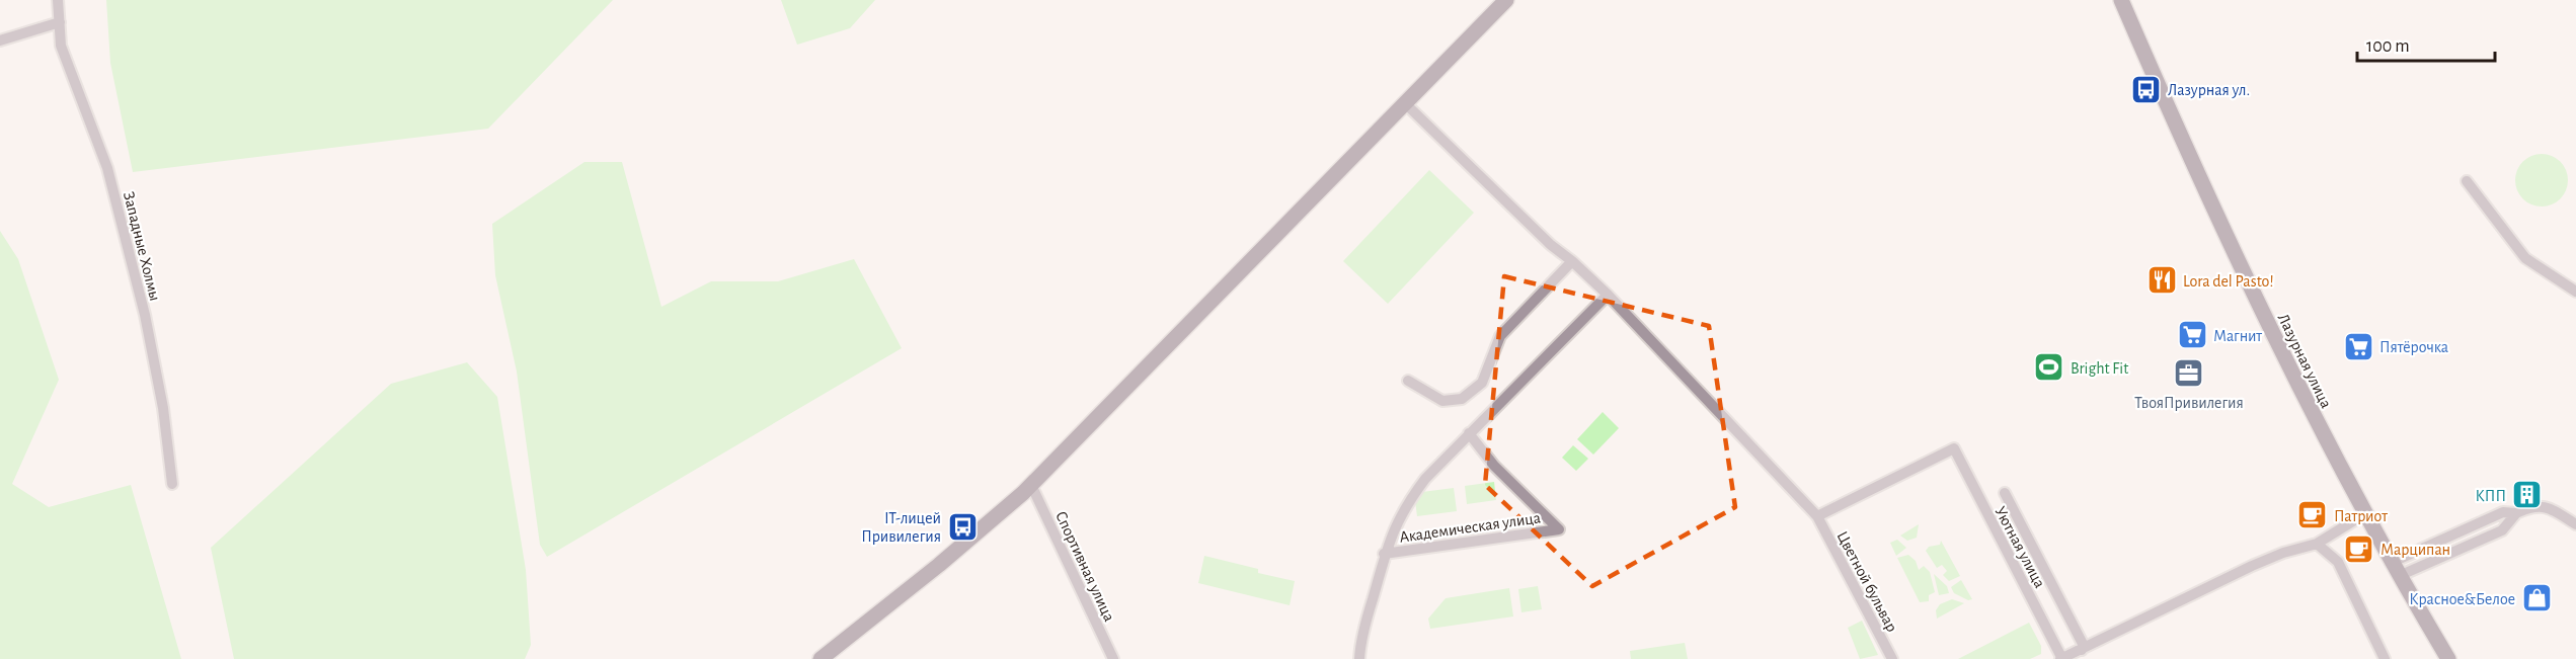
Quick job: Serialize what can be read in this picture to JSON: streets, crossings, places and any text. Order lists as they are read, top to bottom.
{
  "streets": {
    "street": [
      "Западные Холмы",
      "Лазурная улица",
      "Академическая улица",
      "Уютная улица",
      "Спортивная улица",
      "Цветной бульвар"
    ]
  },
  "crossings": [
    ["Уютная улица", "Цветной бульвар"]
  ],
  "places": {
    "bus stop": ["Лазурная ул.", "IT-лицей Привилегия"],
    "restaurant": ["Lora del Pasto!"],
    "supermarket": ["Магнит", "Пятёрочка"],
    "sports": ["Bright Fit"],
    "office": ["ТвояПривилегия"],
    "building": ["КПП"],
    "cafe": ["Патриот", "Марципан"],
    "shop": ["Красное&Белое"]
  },
  "scale_bar": "100 m"
}
